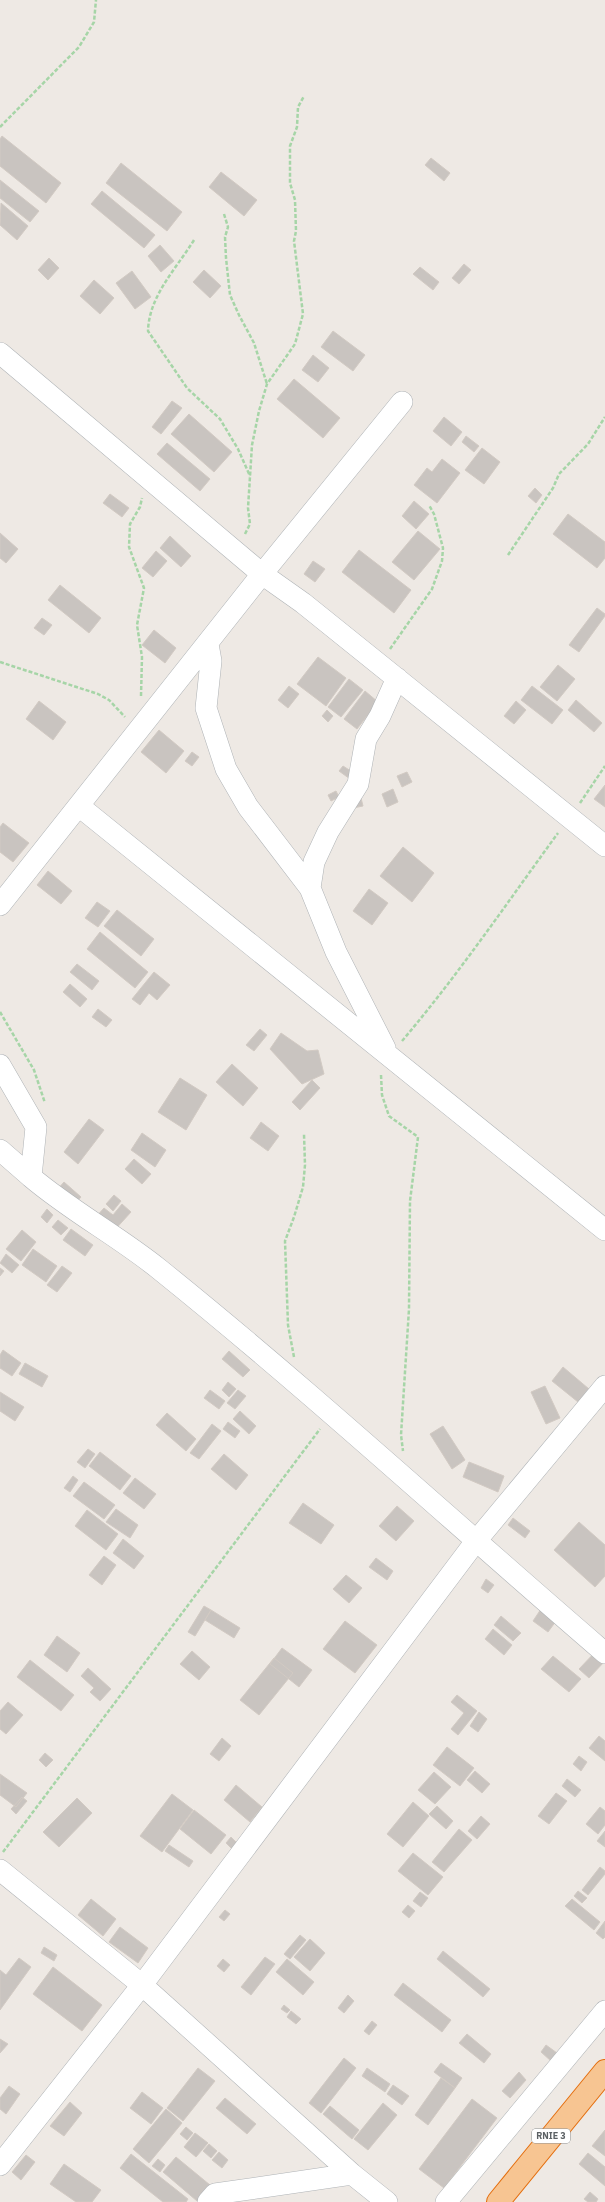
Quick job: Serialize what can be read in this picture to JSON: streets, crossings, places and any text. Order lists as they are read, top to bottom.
{
  "streets": {
    "highway": ["RNIE 3"]
  }
}
